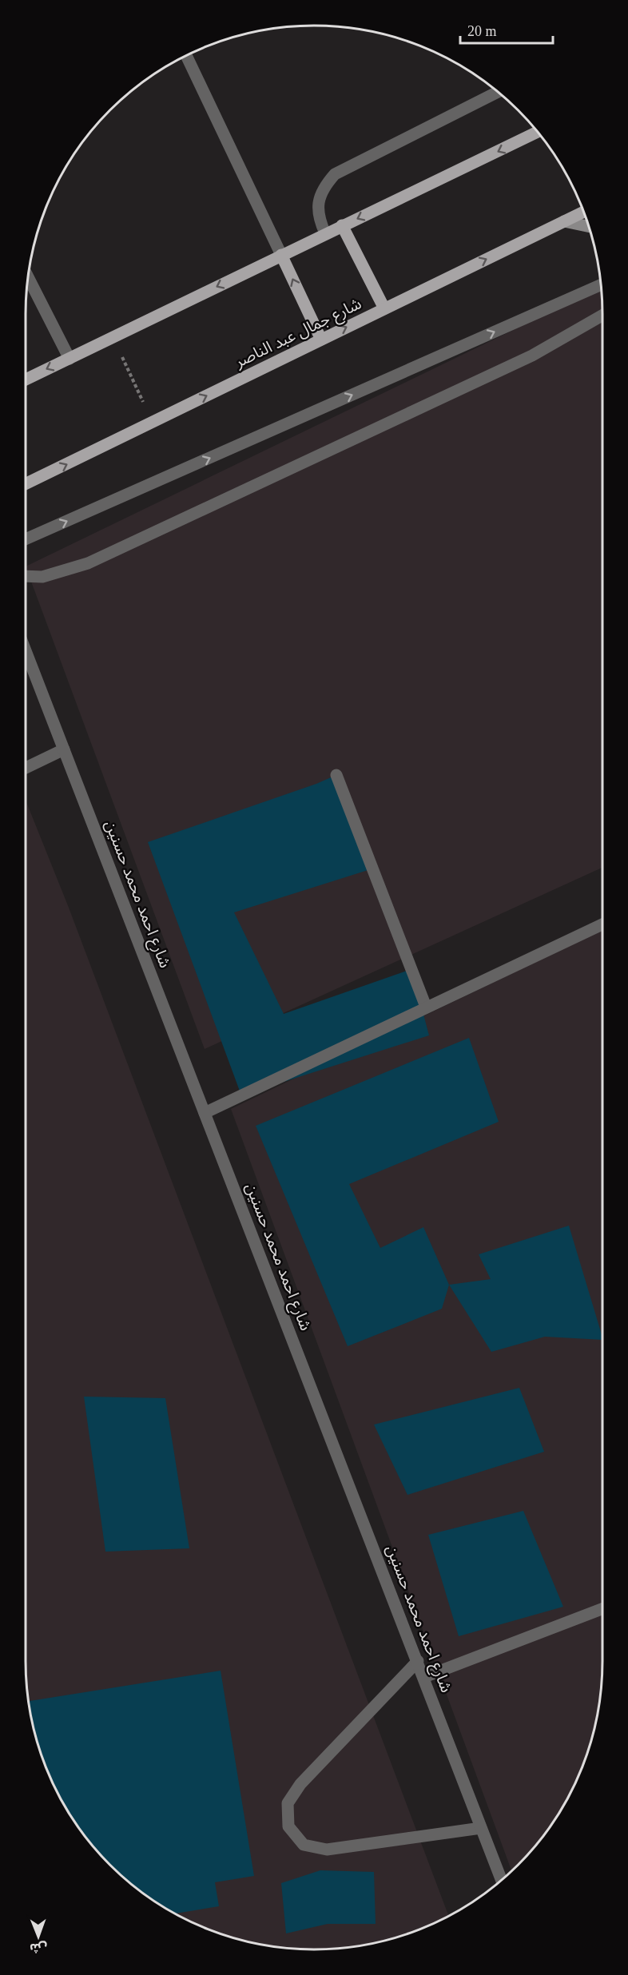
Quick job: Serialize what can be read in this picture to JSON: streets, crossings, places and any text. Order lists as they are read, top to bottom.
{
  "streets": {
    "main road": ["شارع جمال عبد الناصر"],
    "street": ["شارع احمد محمد حسنين"]
  },
  "scale_bar": "20 m",
  "north": "bottom"
}
